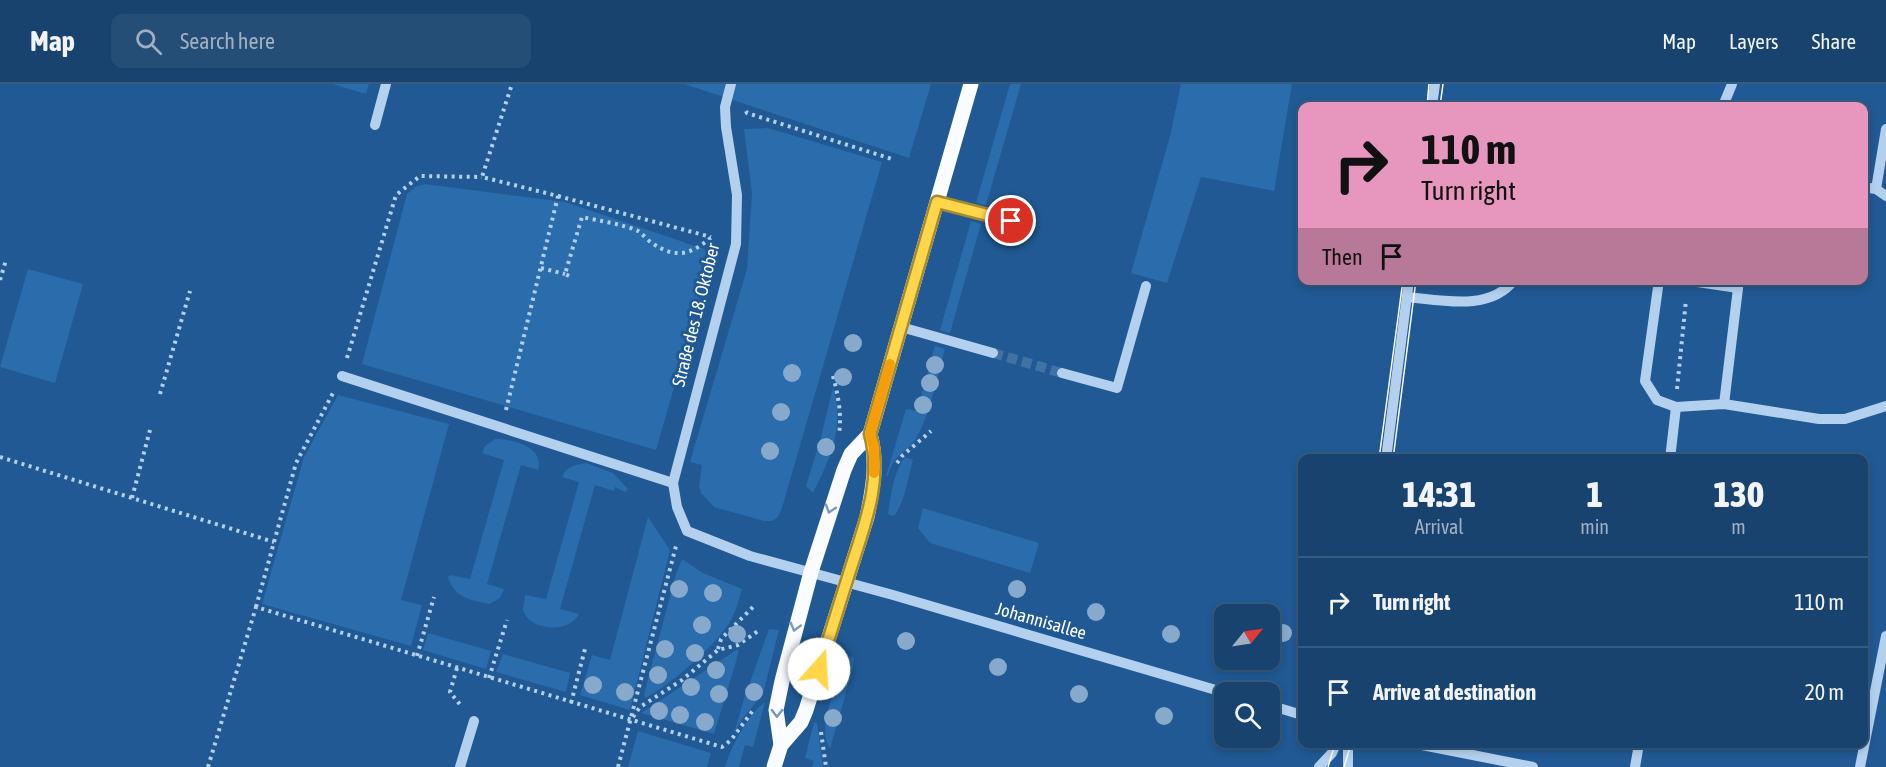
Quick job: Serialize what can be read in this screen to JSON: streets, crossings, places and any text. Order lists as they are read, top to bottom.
{
  "streets": {
    "street": ["Straße des 18. Oktober", "Johannisallee"]
  },
  "north": "top right",
  "page": {
    "header": "Map",
    "search": "Search here",
    "nav": ["Map", "Layers", "Share"],
    "turn": ["110 m", "Turn right"],
    "then": "Then",
    "eta": [
      "14:31",
      "Arrival",
      "1",
      "min",
      "130",
      "m"
    ],
    "list": [
      {
        "name": "Turn right",
        "value": "110 m"
      },
      {
        "name": "Arrive at destination",
        "value": "20 m"
      }
    ]
  }
}
